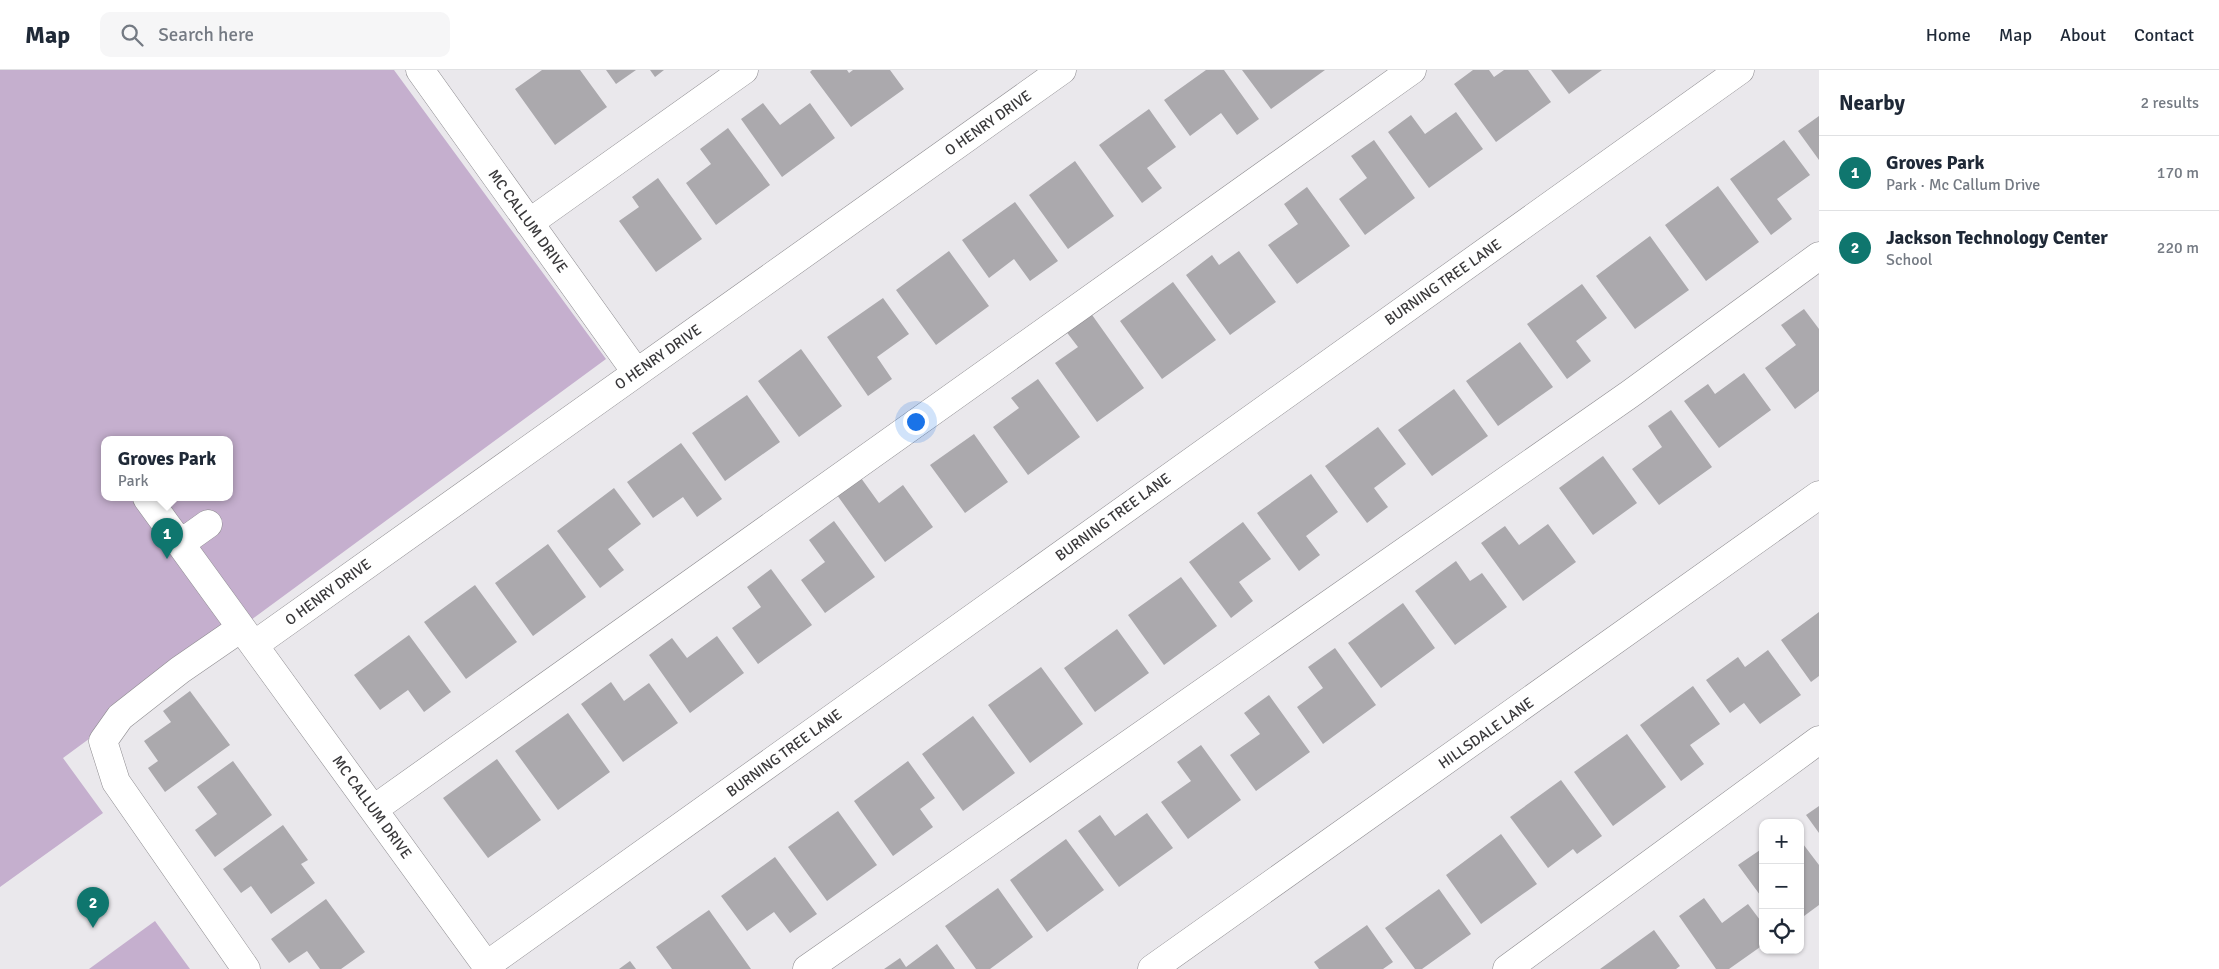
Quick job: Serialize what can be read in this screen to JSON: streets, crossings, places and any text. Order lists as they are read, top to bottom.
{
  "streets": {
    "street": [
      "O HENRY DRIVE",
      "MC CALLUM DRIVE",
      "BURNING TREE LANE",
      "HILLSDALE LANE"
    ]
  },
  "crossings": [
    ["O HENRY DRIVE", "MC CALLUM DRIVE"],
    ["MC CALLUM DRIVE", "BURNING TREE LANE"]
  ],
  "page": {
    "header": "Map",
    "search": "Search here",
    "nav": [
      "Home",
      "Map",
      "About",
      "Contact"
    ],
    "heading": ["Nearby", "2 results"],
    "list": [
      {
        "mark": "1",
        "name": "Groves Park",
        "note": "Park · Mc Callum Drive",
        "value": "170 m"
      },
      {
        "mark": "2",
        "name": "Jackson Technology Center",
        "note": "School",
        "value": "220 m"
      }
    ],
    "popup": ["Groves Park", "Park"],
    "pins": ["1", "2"],
    "map_buttons": ["+", "−"]
  }
}
